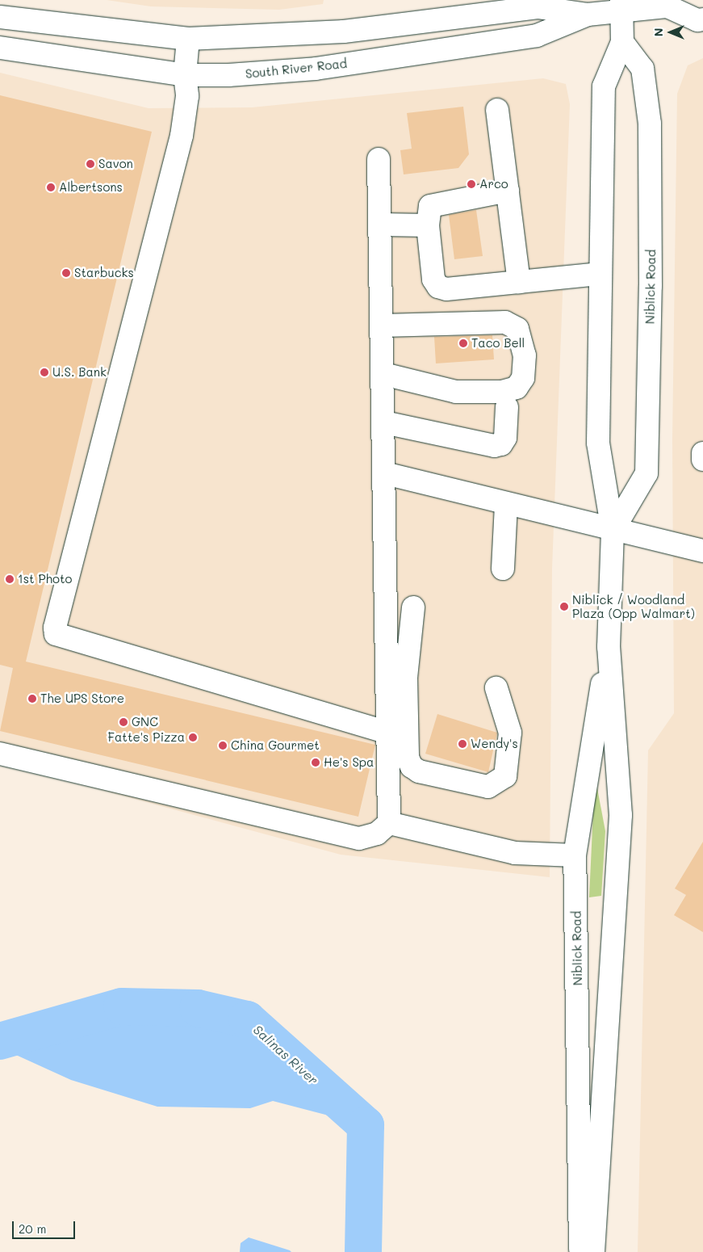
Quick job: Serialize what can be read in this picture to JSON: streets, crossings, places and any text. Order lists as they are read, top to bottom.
{
  "streets": {
    "main road": ["South River Road", "Niblick Road"]
  },
  "crossings": [
    ["South River Road", "Niblick Road"]
  ],
  "water": ["Salinas River"],
  "places": [
    "Savon",
    "Arco",
    "Albertsons",
    "Starbucks",
    "Taco Bell",
    "U.S. Bank",
    "1st Photo",
    "Niblick / Woodland Plaza (Opp Walmart)",
    "The UPS Store",
    "GNC",
    "Fatte's Pizza",
    "Wendy's",
    "China Gourmet",
    "He's Spa"
  ],
  "scale_bar": "20 m",
  "north": "left"
}
